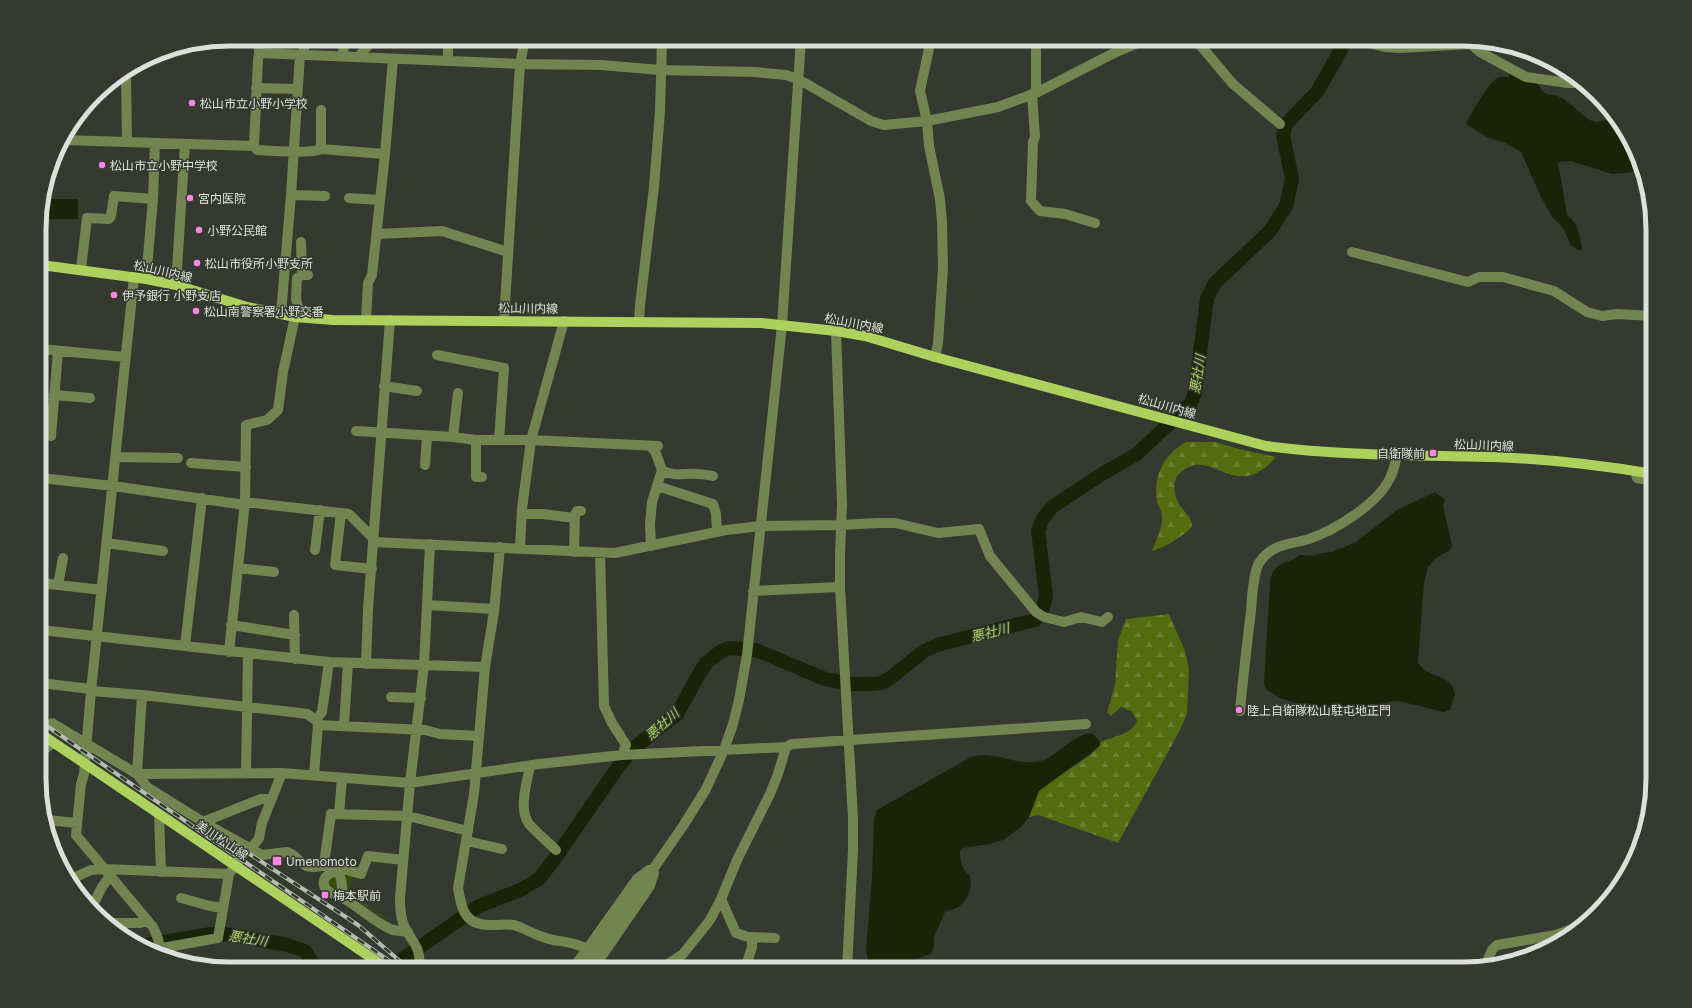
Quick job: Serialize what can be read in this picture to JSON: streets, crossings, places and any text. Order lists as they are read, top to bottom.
{
  "streets": {
    "main road": ["松山川内線", "美川松山線"]
  },
  "water": ["悪社川"],
  "places": {
    "other": [
      "松山市立小野小学校",
      "松山市立小野中学校",
      "宮内医院",
      "小野公民館",
      "松山市役所小野支所",
      "伊予銀行 小野支店",
      "松山南警察署小野交番",
      "陸上自衛隊松山駐屯地正門"
    ],
    "transit": ["自衛隊前", "Umenomoto", "梅本駅前"]
  }
}
